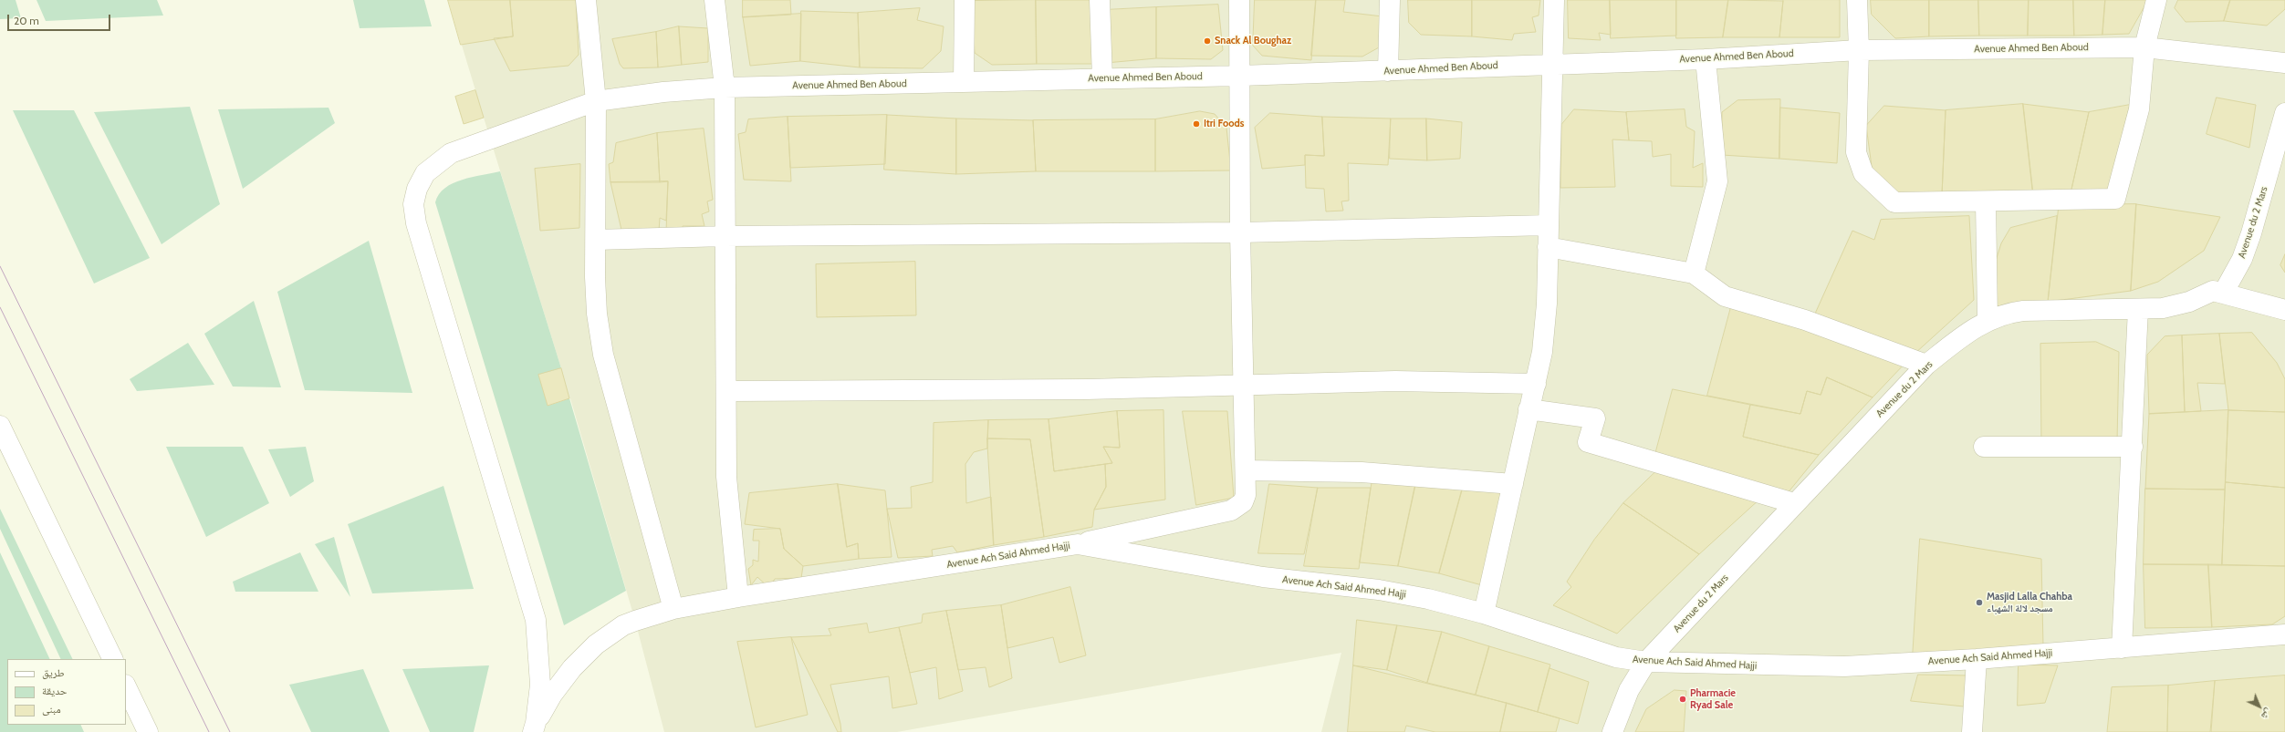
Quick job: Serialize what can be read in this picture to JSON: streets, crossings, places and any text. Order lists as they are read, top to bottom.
{
  "streets": {
    "street": ["Avenue Ahmed Ben Aboud", "Avenue du 2 Mars", "Avenue Ach Said Ahmed Hajji"]
  },
  "crossings": [
    ["Avenue Ahmed Ben Aboud", "Avenue Ach Said Ahmed Hajji"],
    ["Avenue du 2 Mars", "Avenue Ach Said Ahmed Hajji"]
  ],
  "places": [
    "Snack Al Boughaz",
    "Itri Foods",
    "Masjid Lalla Chahba مسجد لالة الشهباء",
    "Pharmacie Ryad Sale"
  ],
  "legend": ["طريق", "حديقة", "مبنى"],
  "scale_bar": "20 m",
  "north": "bottom right"
}
